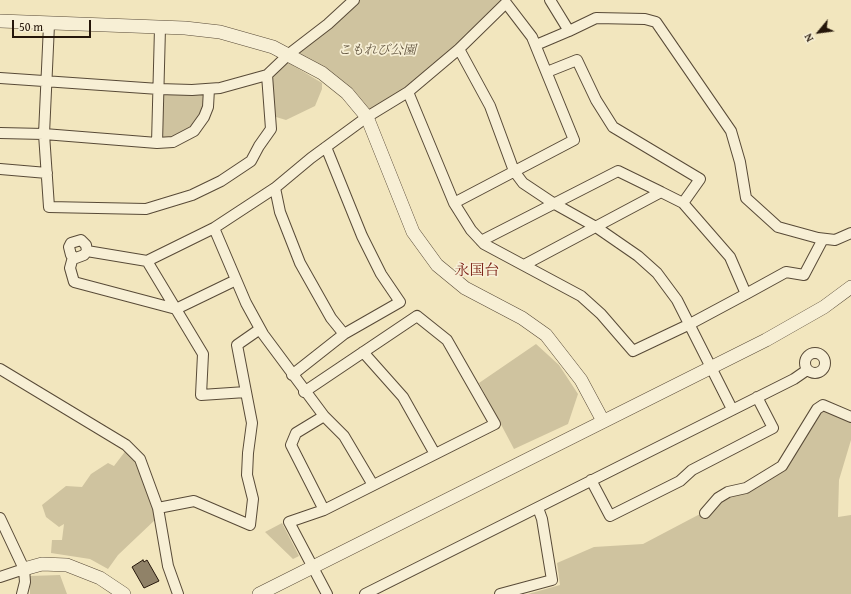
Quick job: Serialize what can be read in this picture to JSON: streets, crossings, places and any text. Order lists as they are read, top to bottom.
{
  "districts": ["永国台"],
  "parks": ["こもれび公園"],
  "scale_bar": "50 m",
  "north": "bottom left"
}
